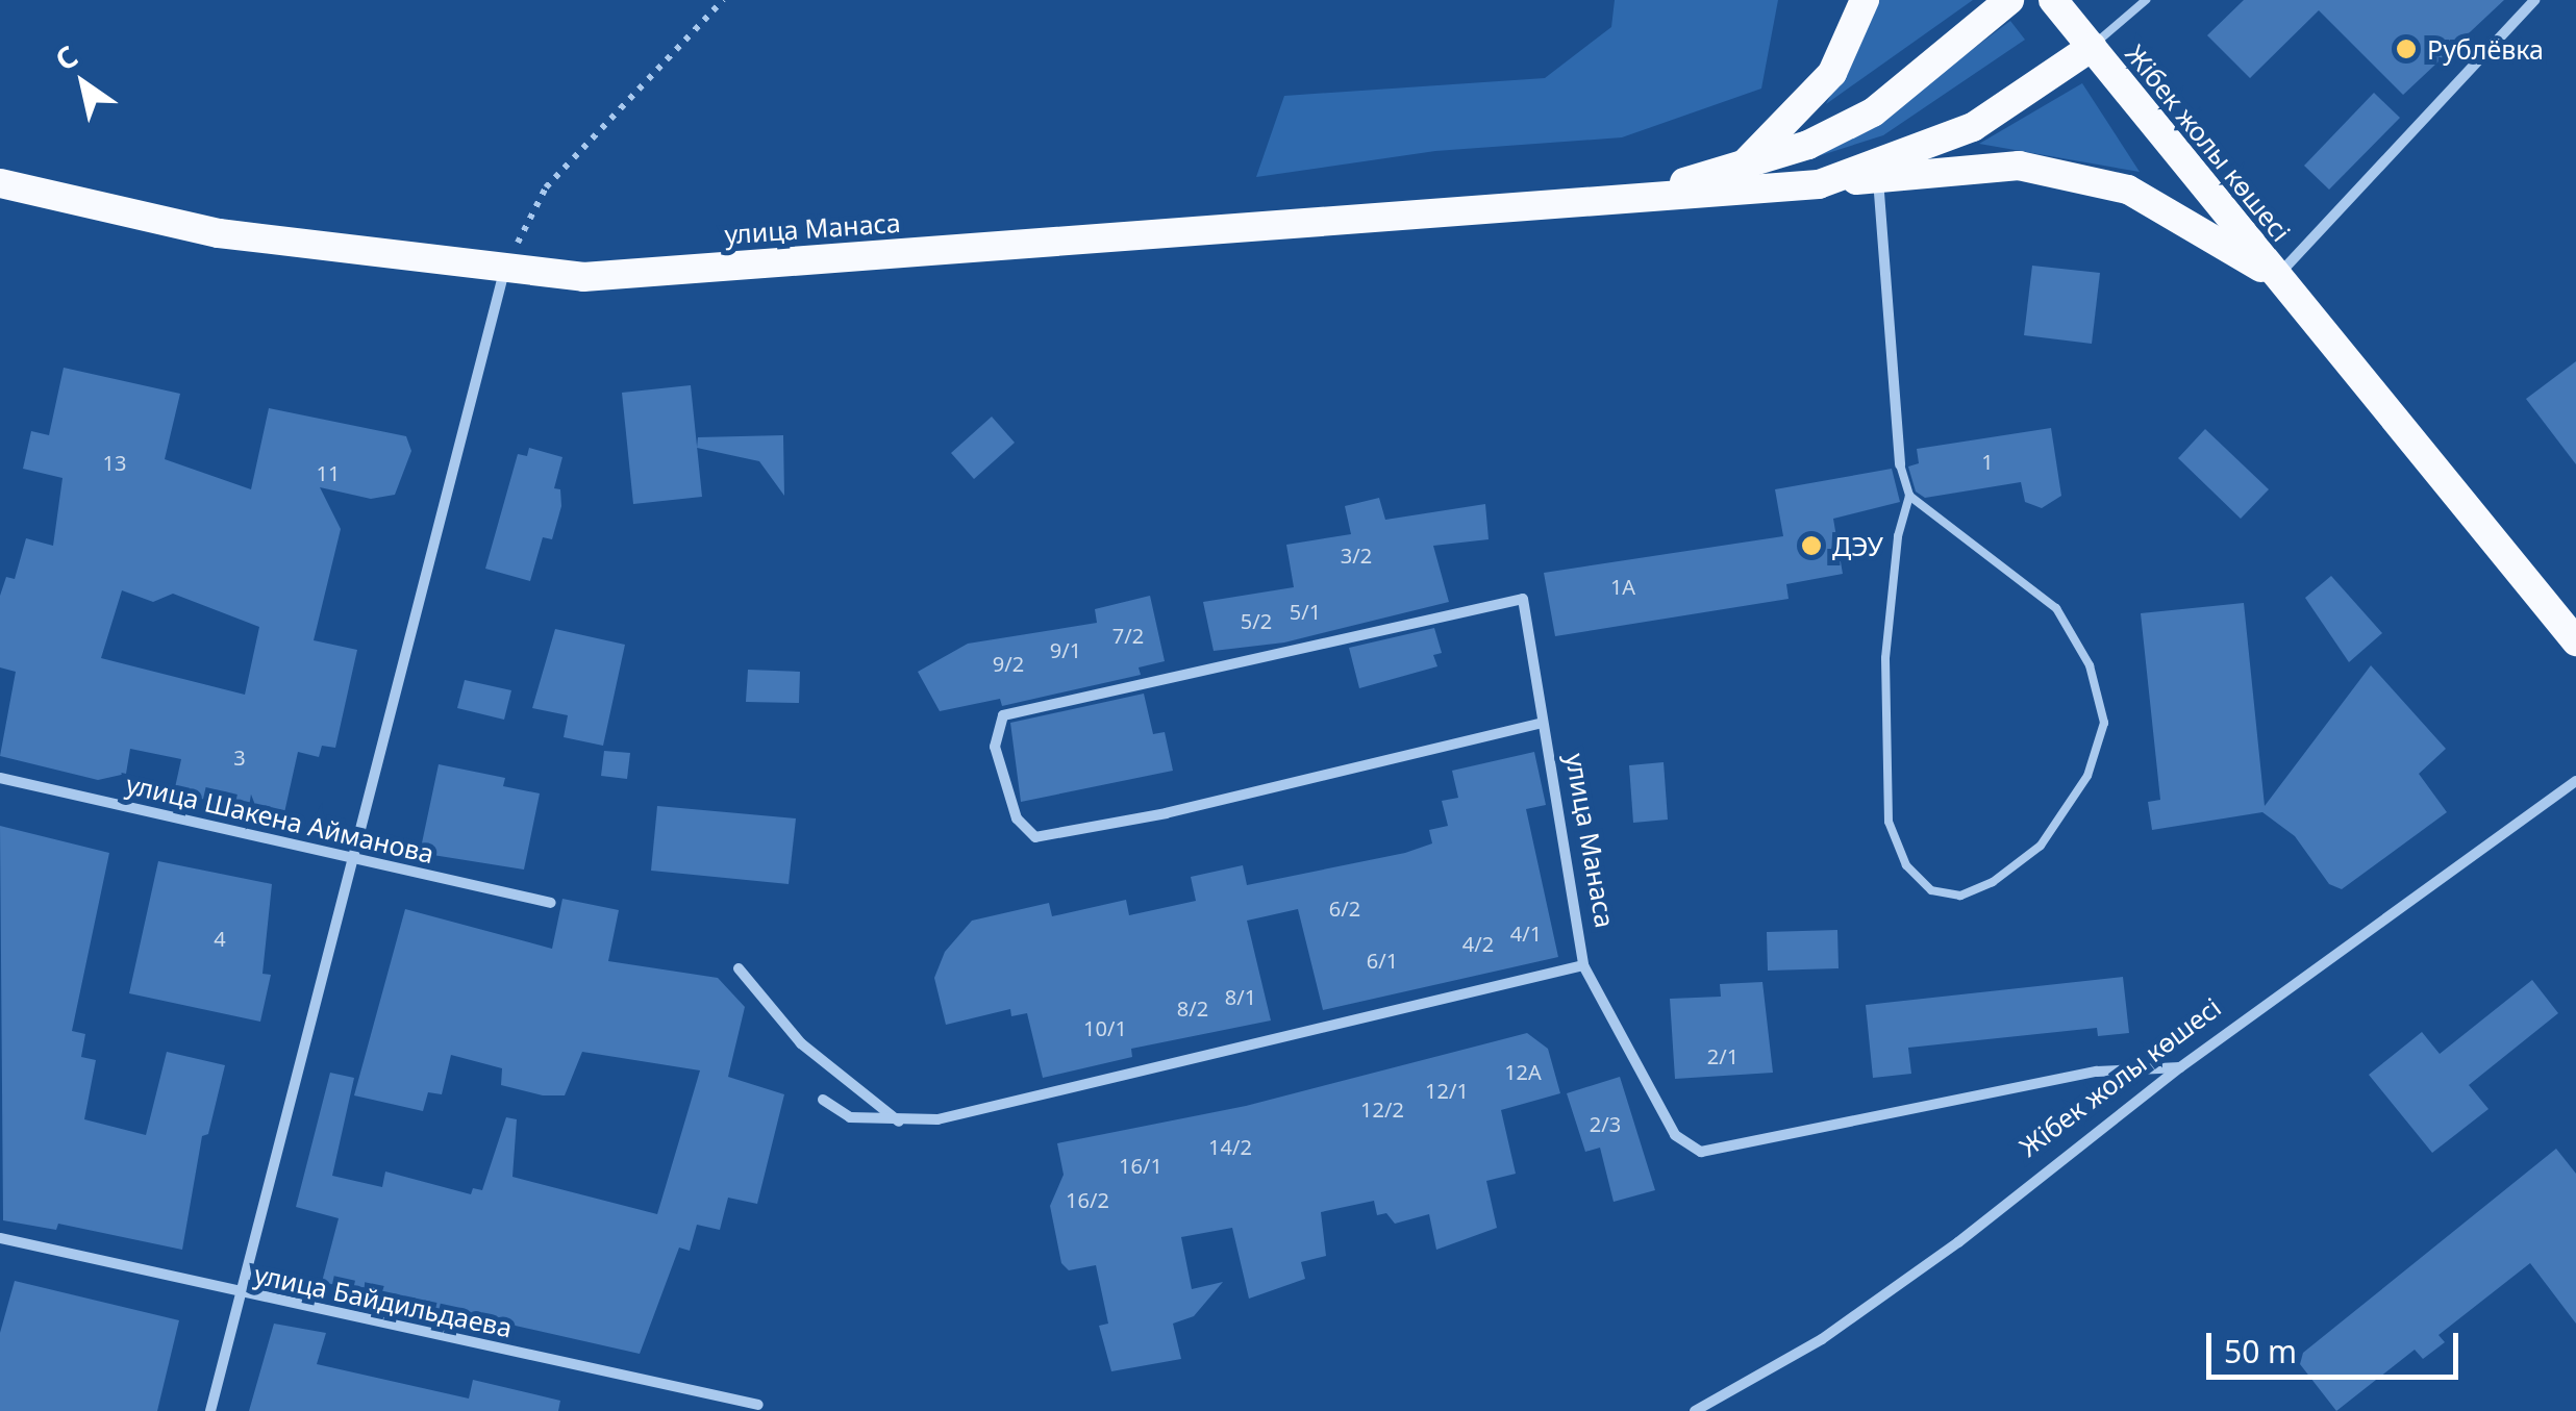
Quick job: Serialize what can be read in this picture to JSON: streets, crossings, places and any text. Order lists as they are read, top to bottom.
{
  "streets": {
    "highway": ["Жібек жолы көшесі", "улица Манаса"],
    "street": ["улица Шакена Айманова", "улица Байдильдаева"]
  },
  "crossings": [
    ["Жібек жолы көшесі", "улица Манаса"]
  ],
  "places": ["Рублёвка", "ДЭУ"],
  "house_numbers": [
    "1",
    "13",
    "11",
    "3/2",
    "1А",
    "5/1",
    "5/2",
    "7/2",
    "9/1",
    "9/2",
    "3",
    "6/2",
    "4/1",
    "4",
    "4/2",
    "6/1",
    "8/1",
    "8/2",
    "10/1",
    "2/1",
    "12А",
    "12/1",
    "12/2",
    "2/3",
    "14/2",
    "16/1",
    "16/2"
  ],
  "scale_bar": "50 m",
  "north": "top left"
}
